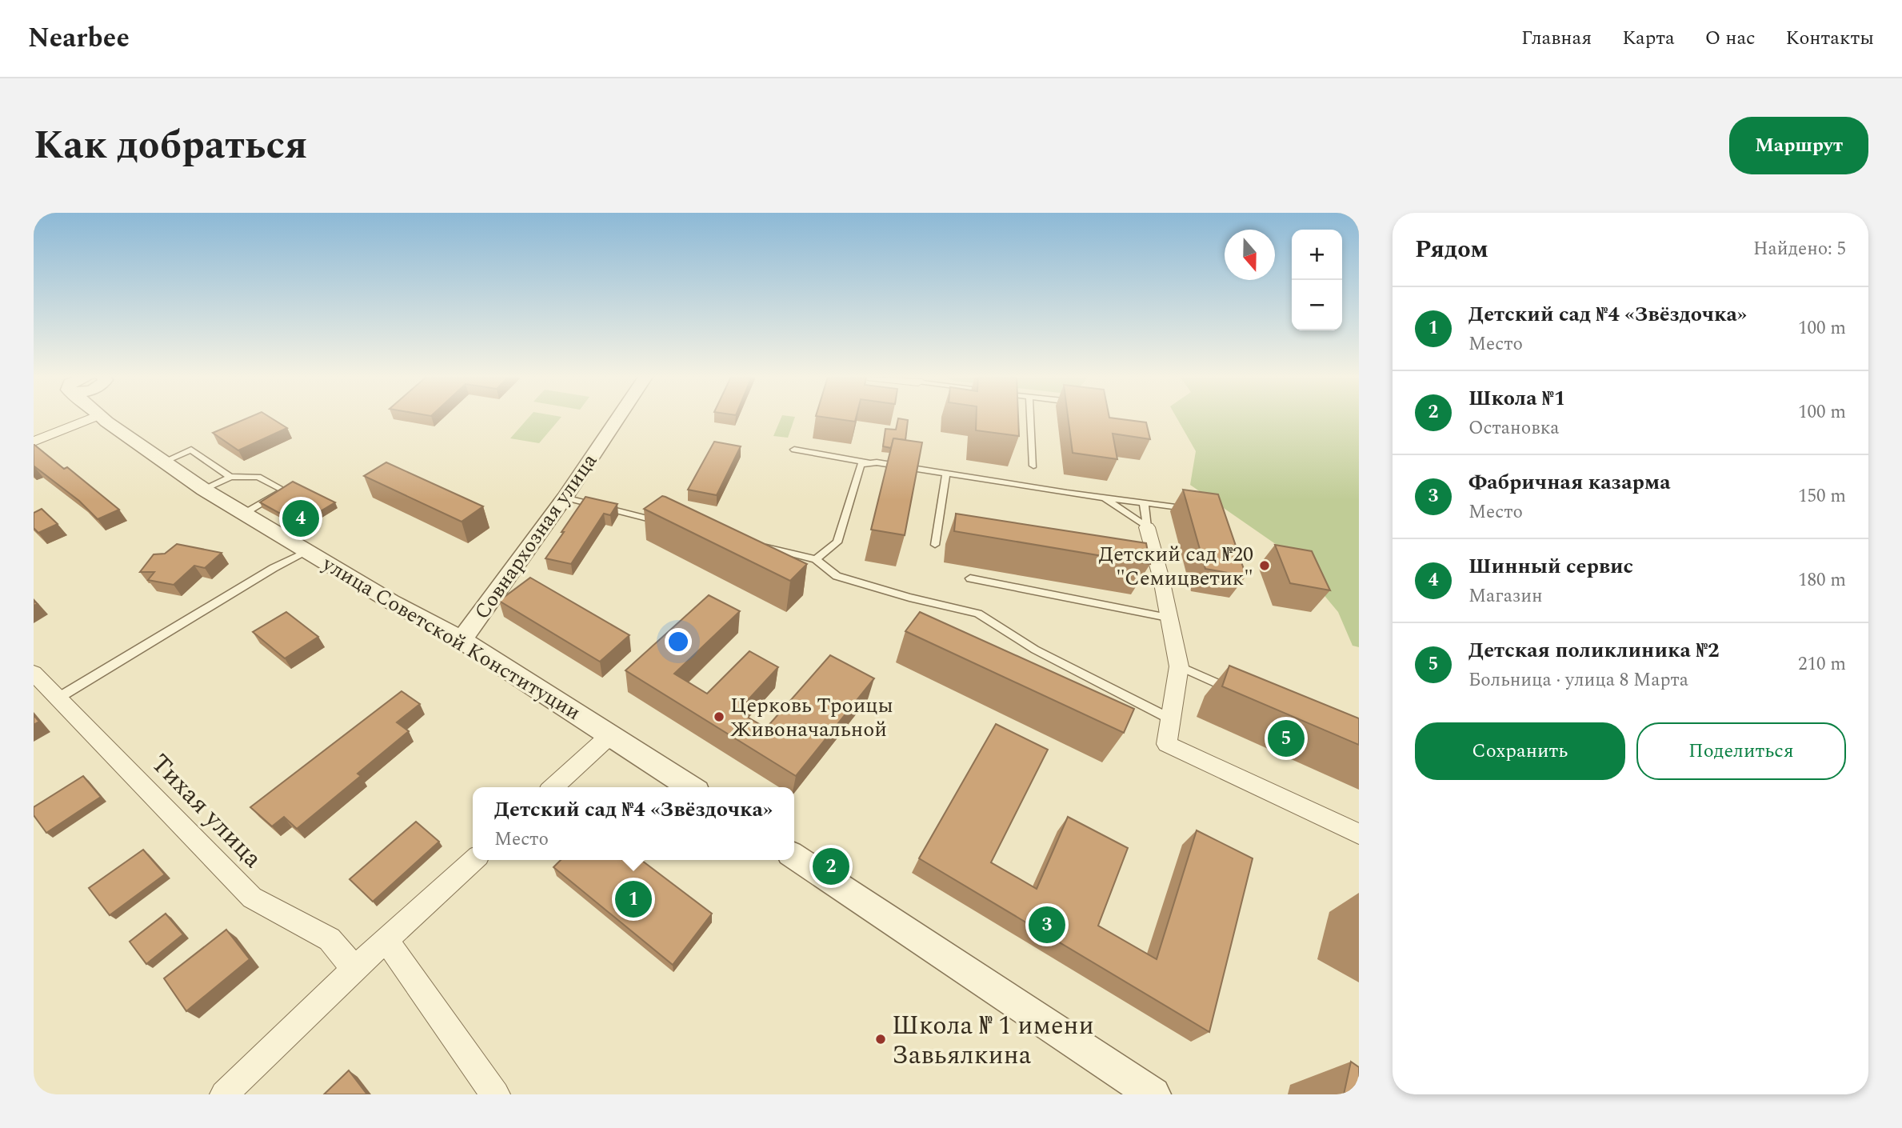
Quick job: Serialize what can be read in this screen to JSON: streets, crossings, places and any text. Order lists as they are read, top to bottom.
{
  "streets": {
    "street": ["Совнархозная улица", "улица Советской Конституции", "Тихая улица"]
  },
  "crossings": [
    ["Совнархозная улица", "улица Советской Конституции"]
  ],
  "places": ["Детский сад №20 \"Семицветик\"", "Церковь Троицы Живоначальной", "Школа № 1 имени Завьялкина"],
  "north": "bottom",
  "page": {
    "header": "Nearbee",
    "nav": [
      "Главная",
      "Карта",
      "О нас",
      "Контакты"
    ],
    "title": "Как добраться",
    "buttons": [
      "Маршрут",
      ["Сохранить", "Поделиться"]
    ],
    "heading": ["Рядом", "Найдено: 5"],
    "map_buttons": ["+", "−"],
    "list": [
      {
        "mark": "1",
        "name": "Детский сад №4 «Звёздочка»",
        "note": "Место",
        "value": "100 m"
      },
      {
        "mark": "2",
        "name": "Школа №1",
        "note": "Остановка",
        "value": "100 m"
      },
      {
        "mark": "3",
        "name": "Фабричная казарма",
        "note": "Место",
        "value": "150 m"
      },
      {
        "mark": "4",
        "name": "Шинный сервис",
        "note": "Магазин",
        "value": "180 m"
      },
      {
        "mark": "5",
        "name": "Детская поликлиника №2",
        "note": "Больница · улица 8 Марта",
        "value": "210 m"
      }
    ],
    "pins": [
      "4",
      "5",
      "2",
      "1",
      "3"
    ],
    "popup": ["Детский сад №4 «Звёздочка»", "Место"]
  }
}
